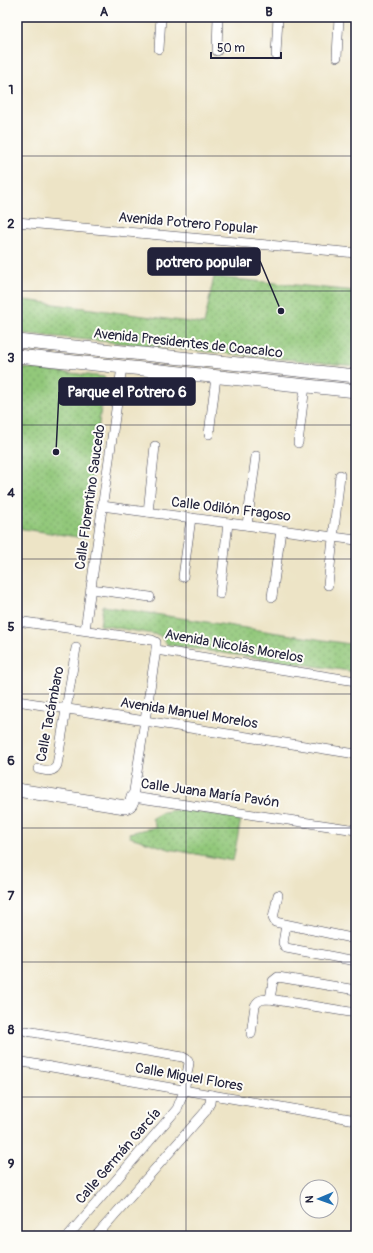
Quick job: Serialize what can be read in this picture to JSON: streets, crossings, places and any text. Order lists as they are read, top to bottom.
{
  "streets": {
    "street": [
      "Avenida Potrero Popular",
      "Avenida Presidentes de Coacalco",
      "Calle Florentino Saucedo",
      "Calle Odilón Fragoso",
      "Avenida Nicolás Morelos",
      "Avenida Manuel Morelos",
      "Calle Tacámbaro",
      "Calle Juana María Pavón",
      "Calle Miguel Flores",
      "Calle Germán García"
    ]
  },
  "crossings": [
    ["Calle Florentino Saucedo", "Calle Odilón Fragoso"],
    ["Calle Florentino Saucedo", "Avenida Nicolás Morelos"],
    ["Avenida Manuel Morelos", "Calle Tacámbaro"],
    ["Calle Miguel Flores", "Calle Germán García"]
  ],
  "places": ["potrero popular", "Parque el Potrero 6"],
  "scale_bar": "50 m",
  "north": "left",
  "grid": {
    "columns": ["A", "B"],
    "rows": [
      "1",
      "2",
      "3",
      "4",
      "5",
      "6",
      "7",
      "8",
      "9"
    ]
  }
}
